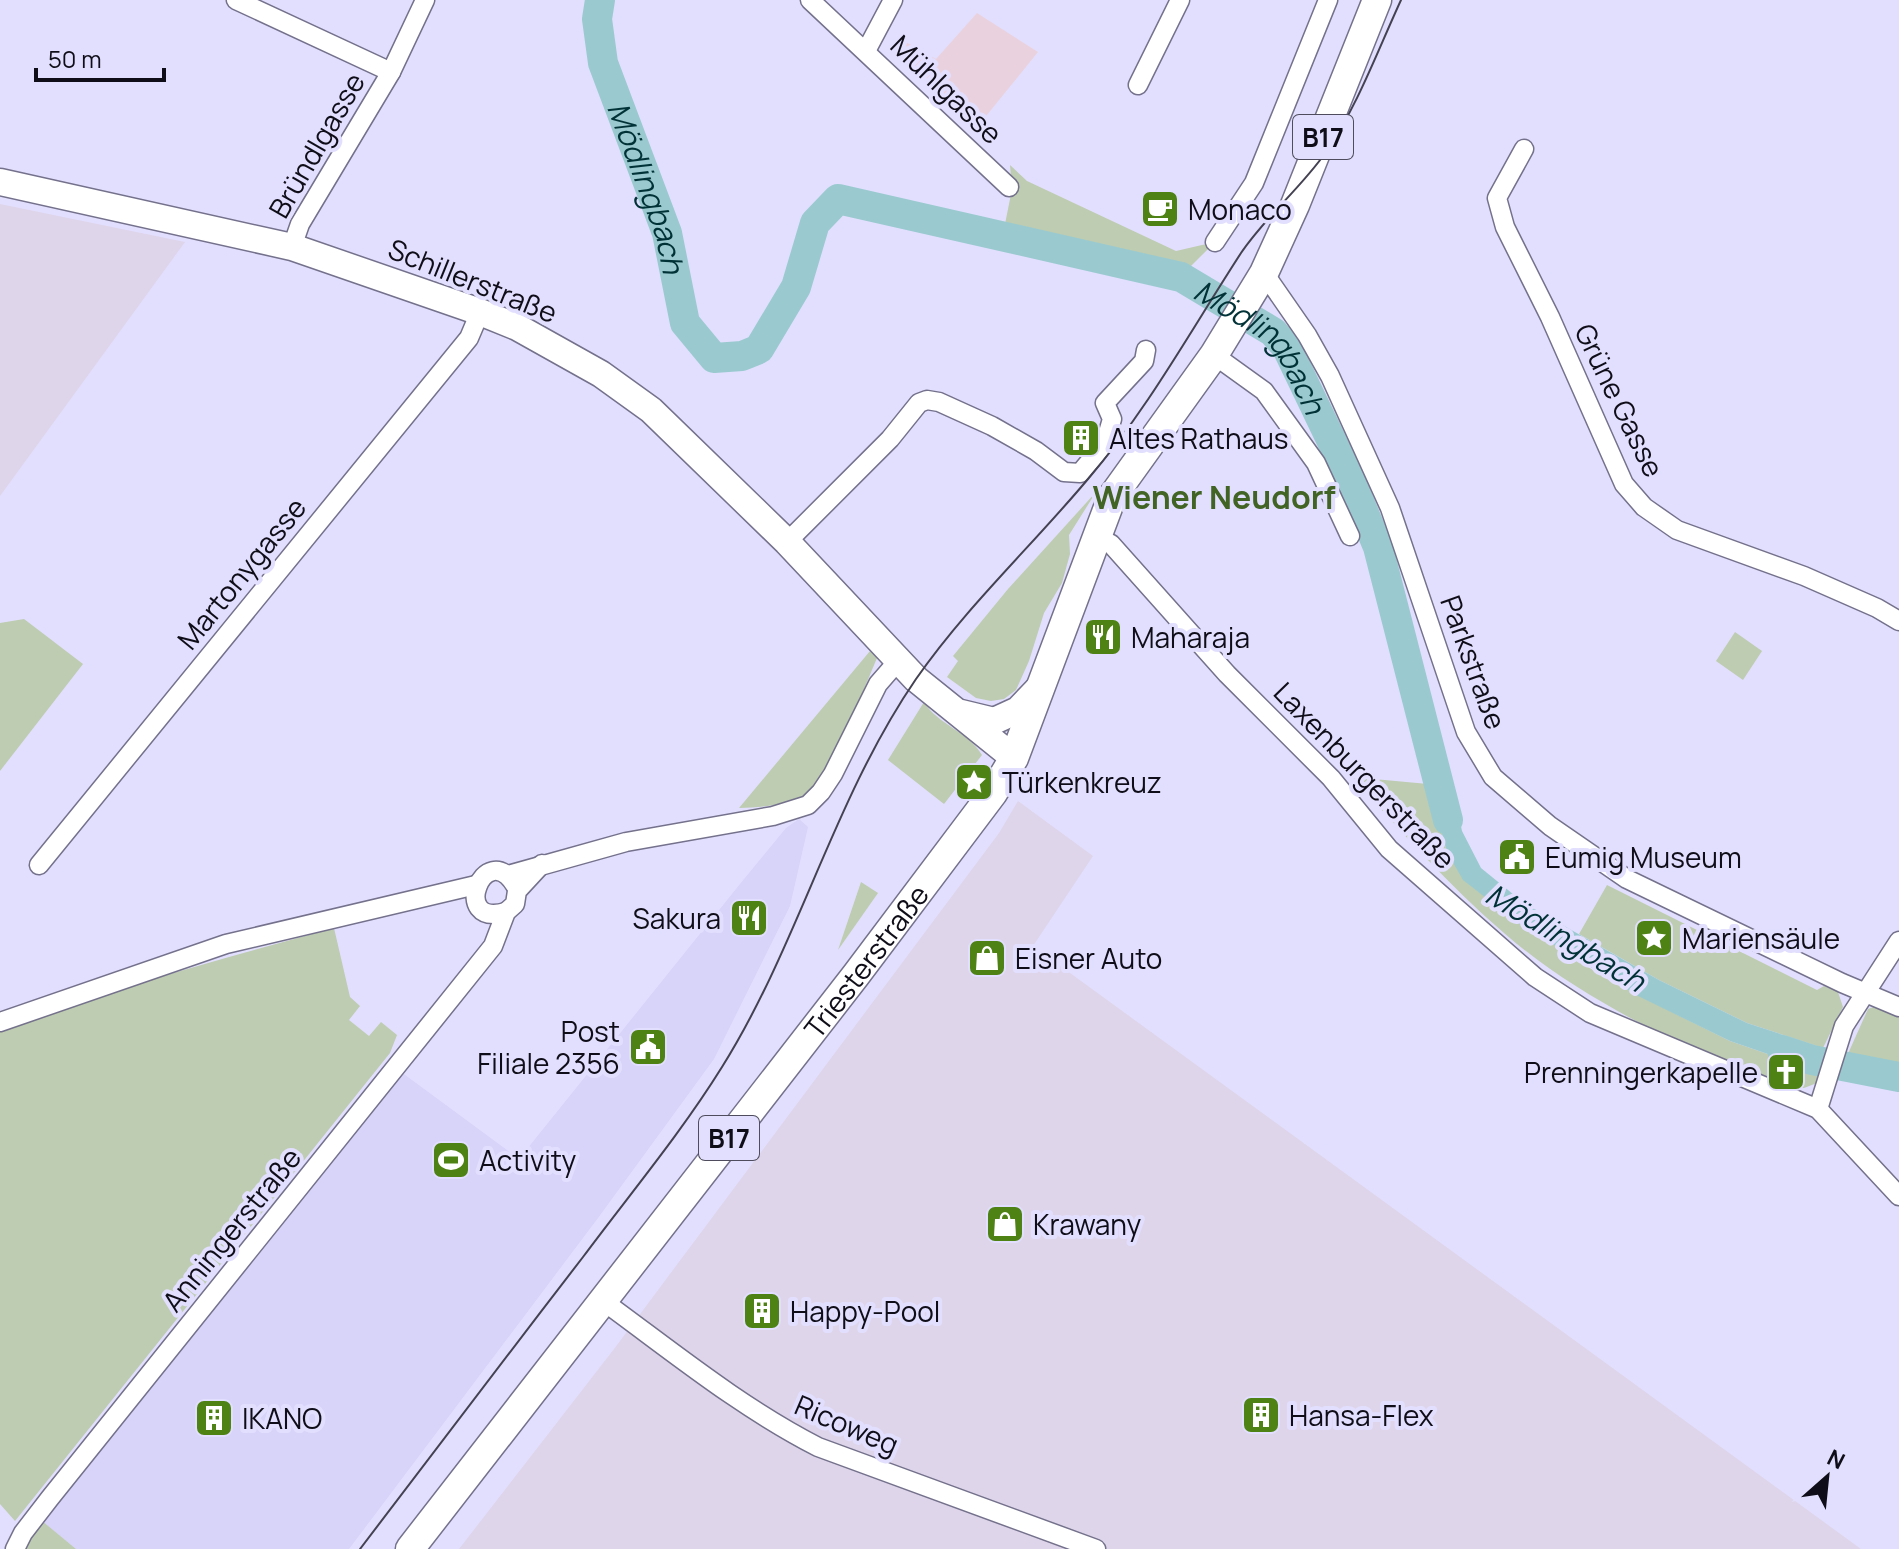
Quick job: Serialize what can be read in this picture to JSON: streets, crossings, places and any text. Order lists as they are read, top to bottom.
{
  "streets": {
    "main road": ["B17", "Triesterstraße"],
    "street": [
      "Mühlgasse",
      "Bründlgasse",
      "Schillerstraße",
      "Grüne Gasse",
      "Martonygasse",
      "Parkstraße",
      "Laxenburgerstraße",
      "Anningerstraße",
      "Ricoweg"
    ]
  },
  "crossings": [
    ["B17", "Parkstraße"],
    ["B17", "Triesterstraße"],
    ["Bründlgasse", "Schillerstraße"],
    ["Schillerstraße", "Martonygasse"],
    ["Schillerstraße", "Triesterstraße"],
    ["Parkstraße", "Triesterstraße"],
    ["Laxenburgerstraße", "Triesterstraße"],
    ["Triesterstraße", "Ricoweg"]
  ],
  "districts": ["Wiener Neudorf"],
  "water": ["Mödlingbach"],
  "places": {
    "cafe": ["Monaco"],
    "building": [
      "Altes Rathaus",
      "Happy-Pool",
      "Hansa-Flex",
      "IKANO"
    ],
    "restaurant": ["Maharaja", "Sakura"],
    "place": ["Türkenkreuz", "Mariensäule"],
    "public building": ["Eumig Museum", "Post Filiale 2356"],
    "shop": ["Eisner Auto", "Krawany"],
    "church": ["Prenningerkapelle"],
    "sports": ["Activity"]
  },
  "scale_bar": "50 m",
  "north": "top right"
}
